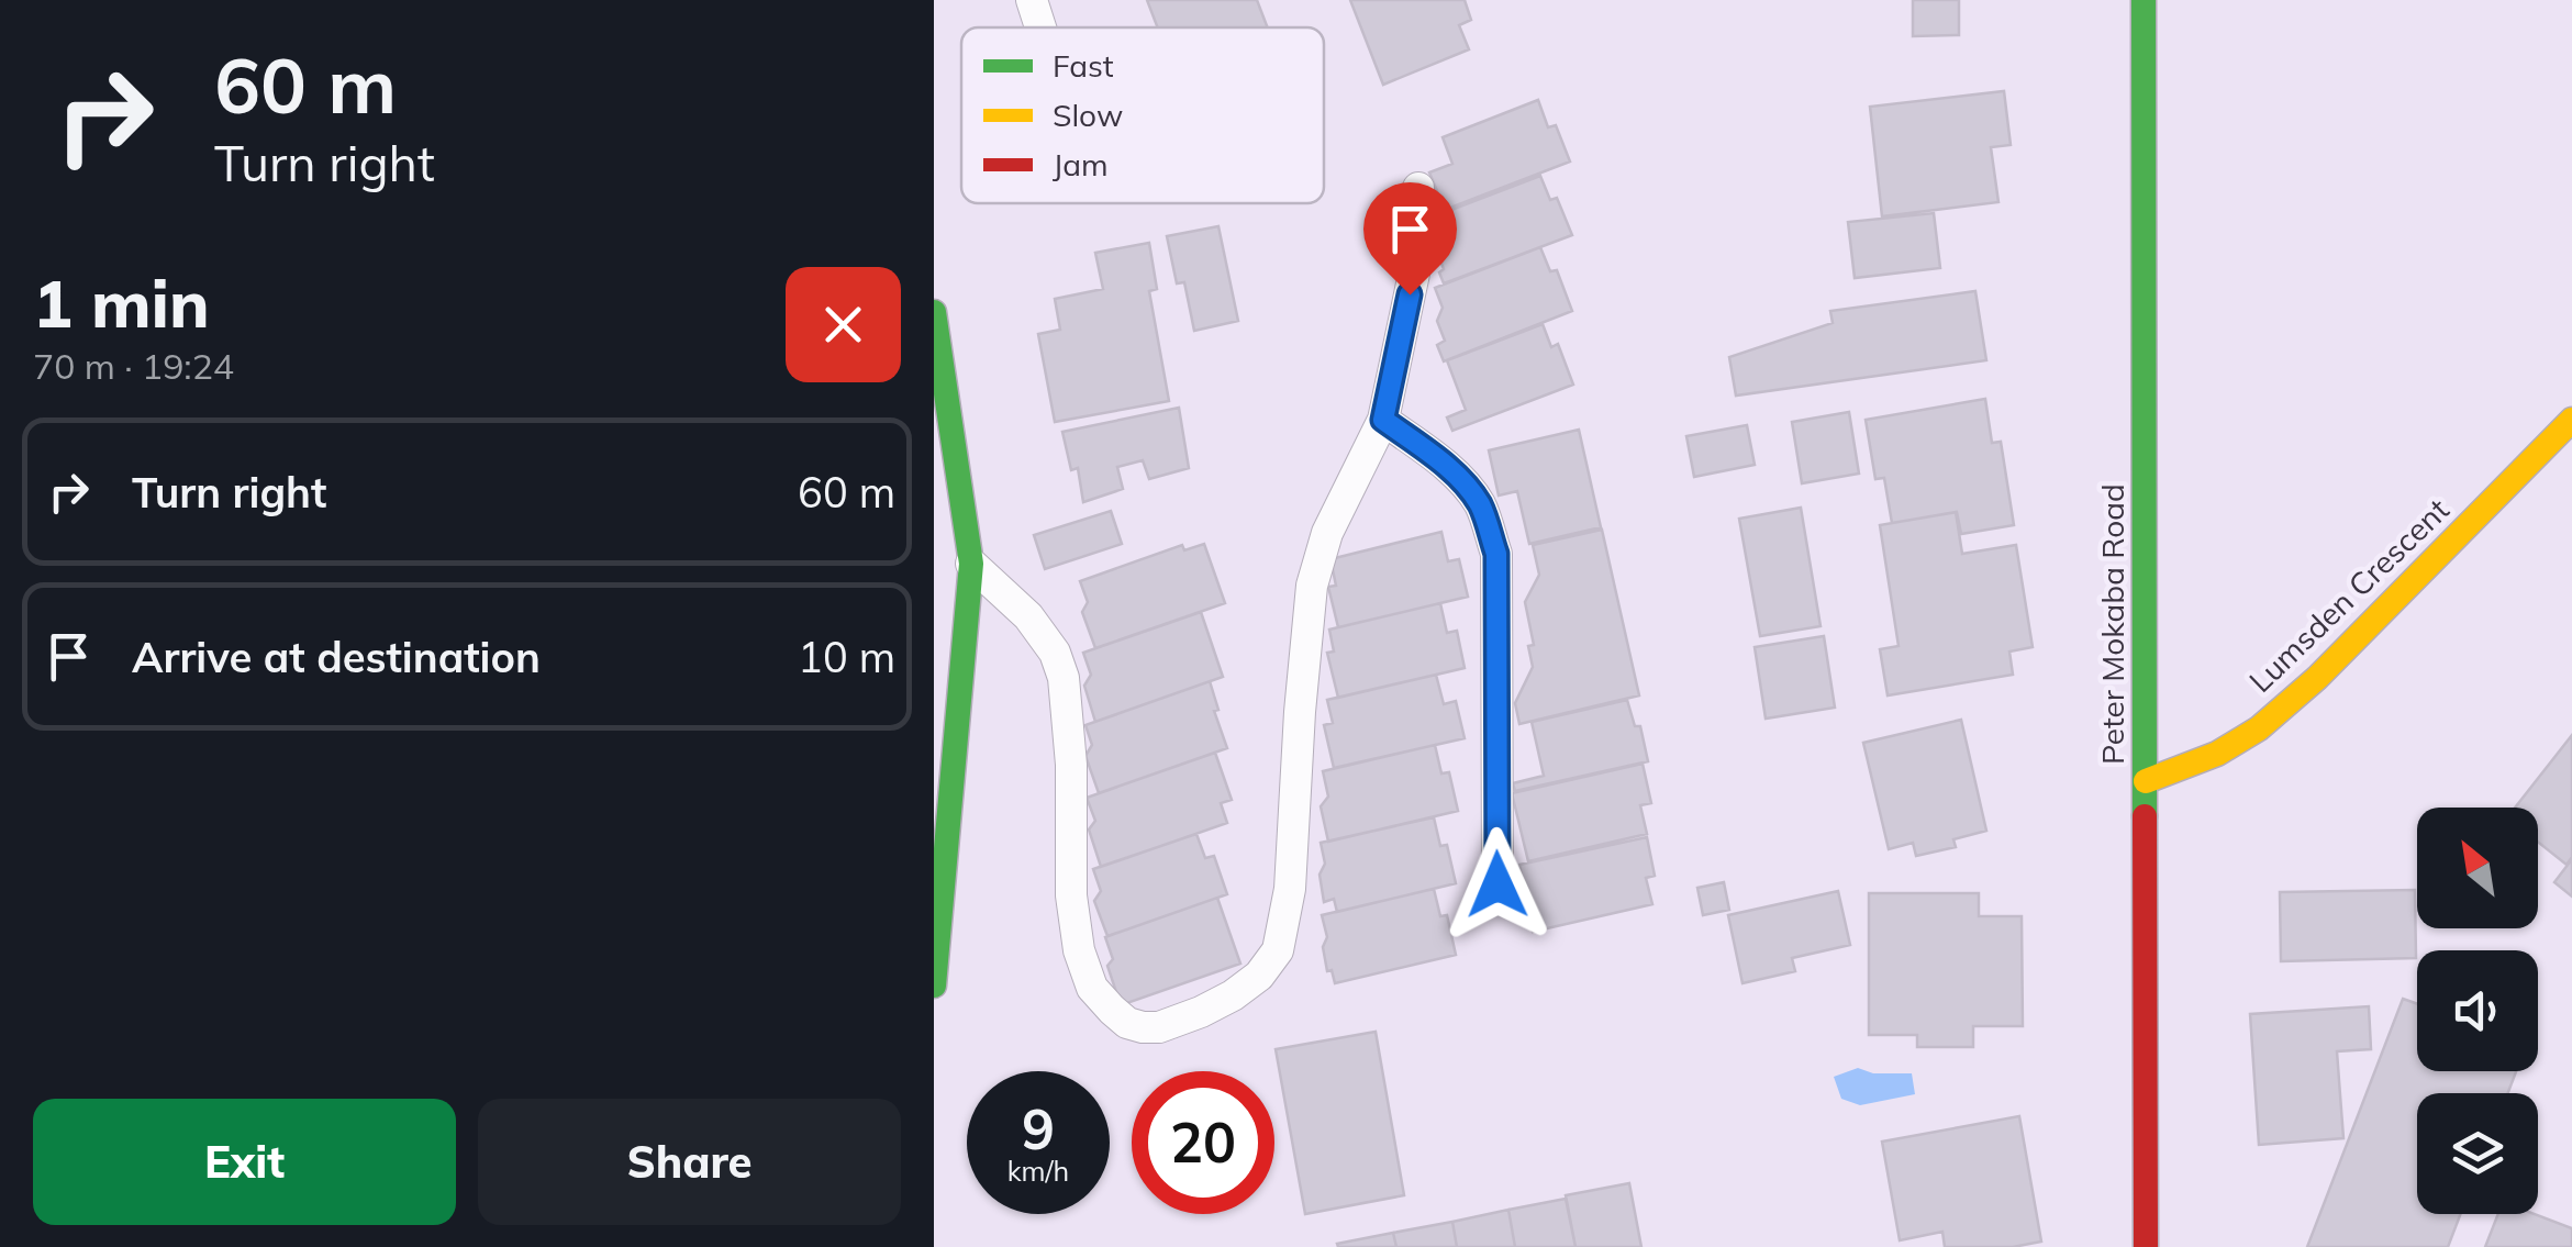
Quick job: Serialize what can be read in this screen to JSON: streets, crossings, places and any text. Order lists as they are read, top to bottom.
{
  "streets": {
    "street": ["Lumsden Crescent", "Peter Mokaba Road"]
  },
  "crossings": [
    ["Lumsden Crescent", "Peter Mokaba Road"]
  ],
  "legend": ["Fast", "Slow", "Jam"],
  "north": "top left",
  "page": {
    "turn": ["60 m", "Turn right"],
    "heading": ["1 min", "70 m · 19:24"],
    "list": [
      {
        "name": "Turn right",
        "value": "60 m"
      },
      {
        "name": "Arrive at destination",
        "value": "10 m"
      }
    ],
    "speed": "9 km/h",
    "limit": "20",
    "buttons": ["Exit", "Share"]
  }
}
